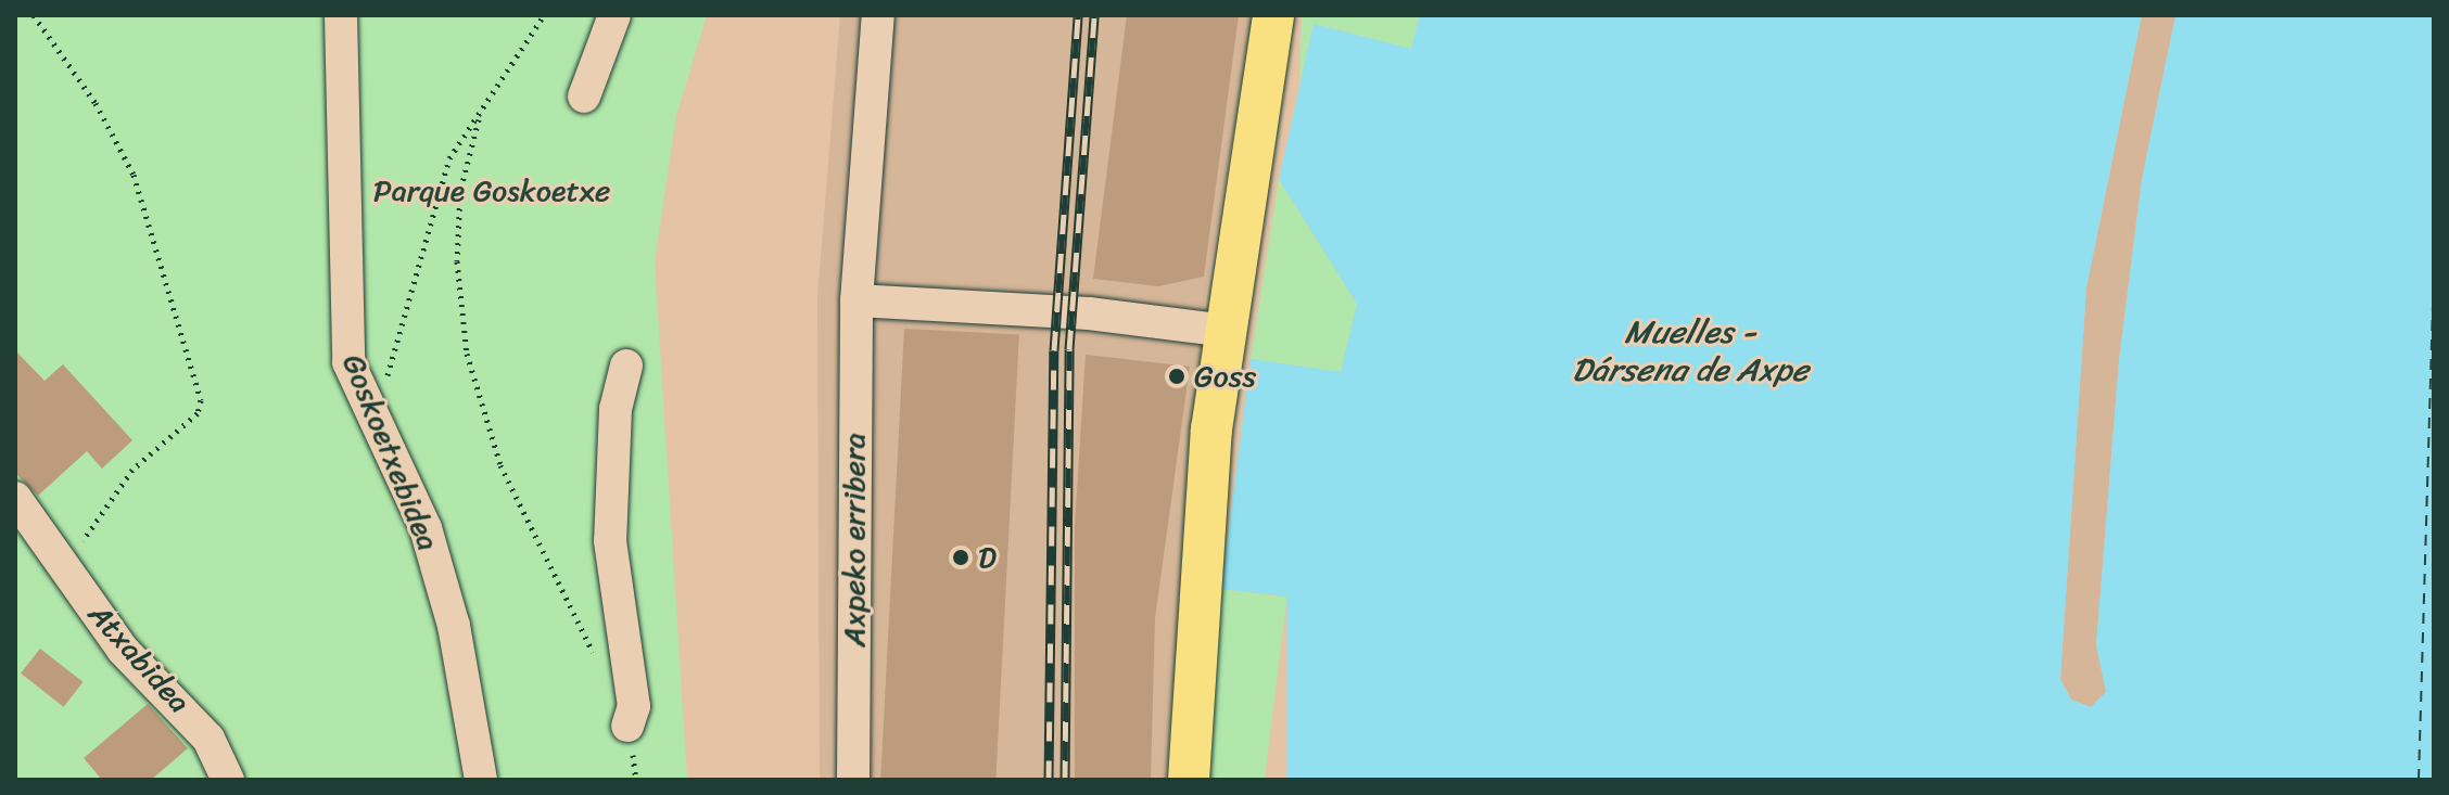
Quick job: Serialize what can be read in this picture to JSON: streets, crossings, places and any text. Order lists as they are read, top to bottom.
{
  "streets": {
    "street": ["Goskoetxebidea", "Axpeko erribera", "Atxabidea"]
  },
  "water": ["Muelles - Dársena de Axpe"],
  "parks": ["Parque Goskoetxe"],
  "places": ["Goss", "D"]
}
